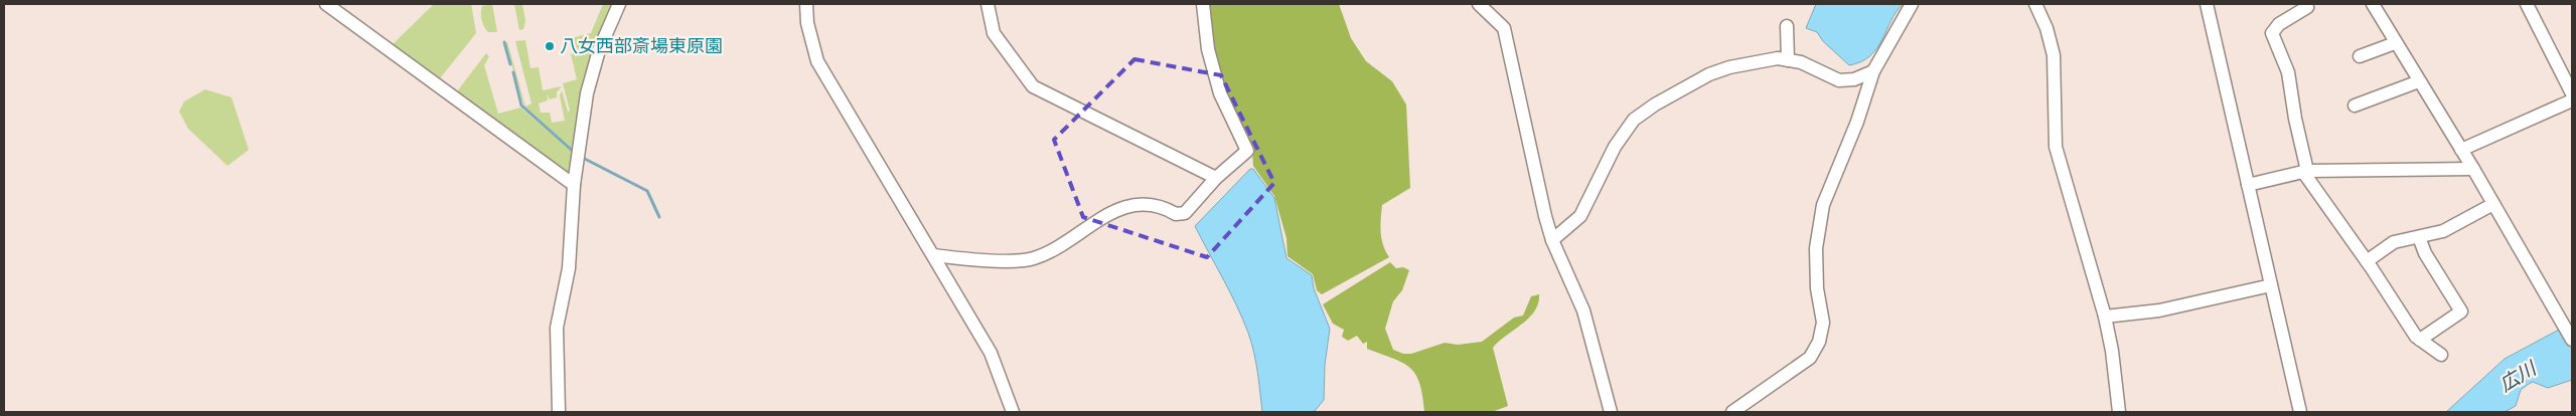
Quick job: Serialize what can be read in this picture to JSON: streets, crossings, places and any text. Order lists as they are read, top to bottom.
{
  "water": ["広川"],
  "places": ["八女西部斎場東原園"]
}
